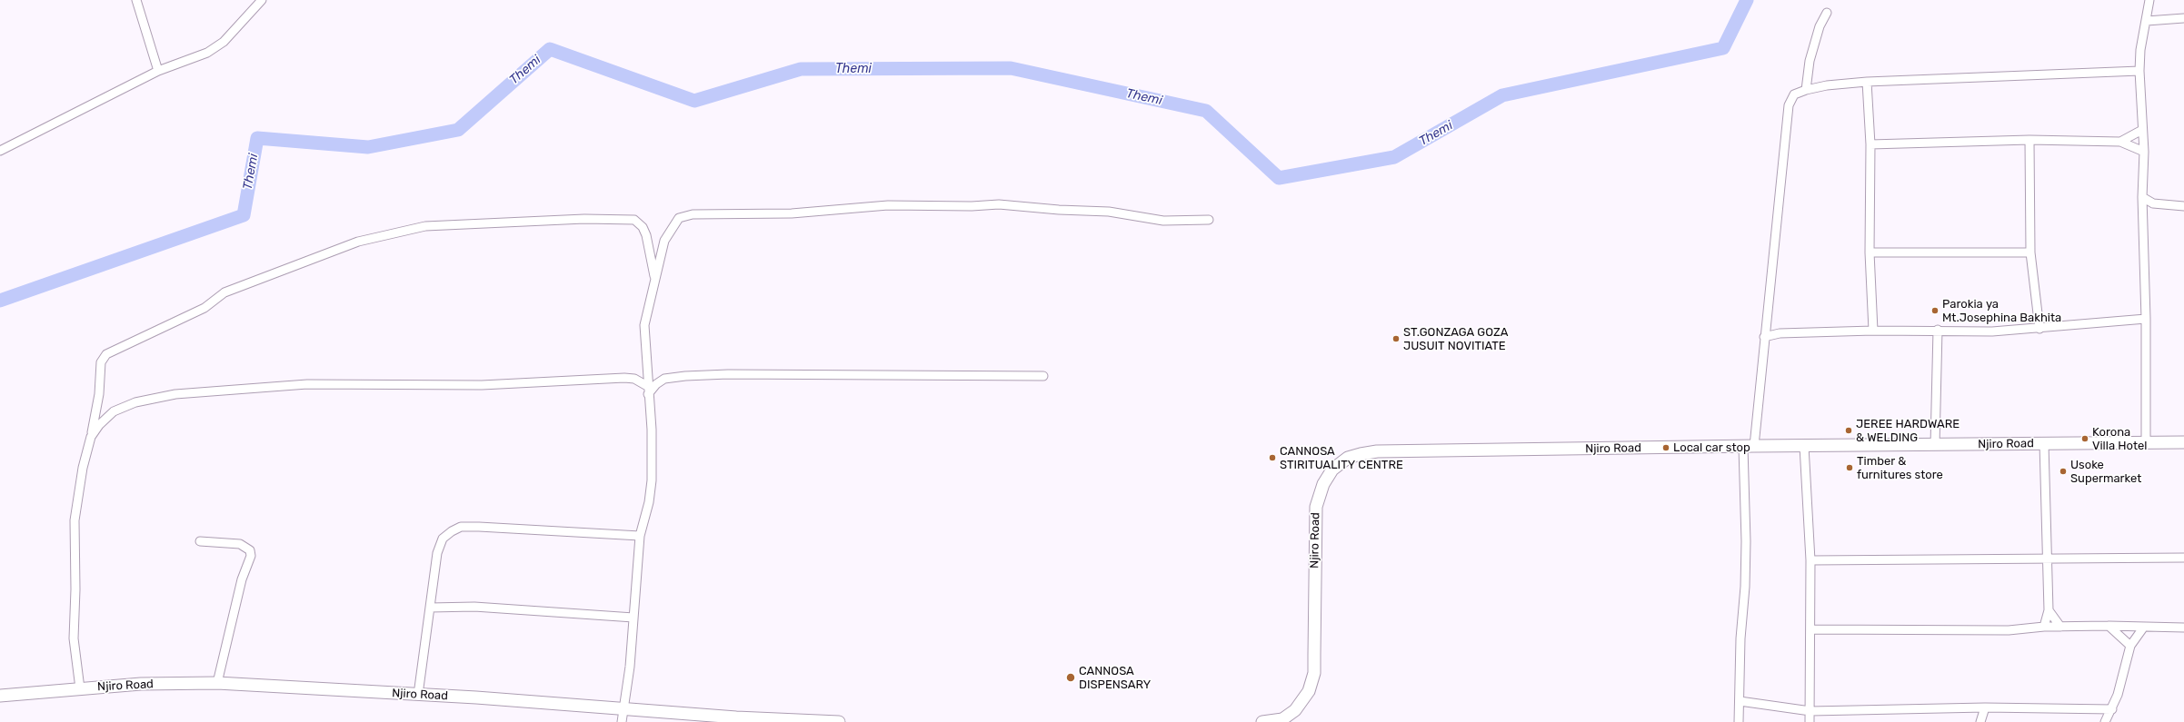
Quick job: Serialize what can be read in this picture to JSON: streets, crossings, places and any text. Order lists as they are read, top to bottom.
{
  "streets": {
    "street": ["Njiro Road"]
  },
  "water": ["Themi"],
  "places": [
    "Parokia ya Mt.Josephina Bakhita",
    "ST.GONZAGA GOZA JUSUIT NOVITIATE",
    "JEREE HARDWARE & WELDING",
    "Korona Villa Hotel",
    "Local car stop",
    "CANNOSA STIRITUALITY CENTRE",
    "Timber & furnitures store",
    "Usoke Supermarket",
    "CANNOSA DISPENSARY"
  ]
}
